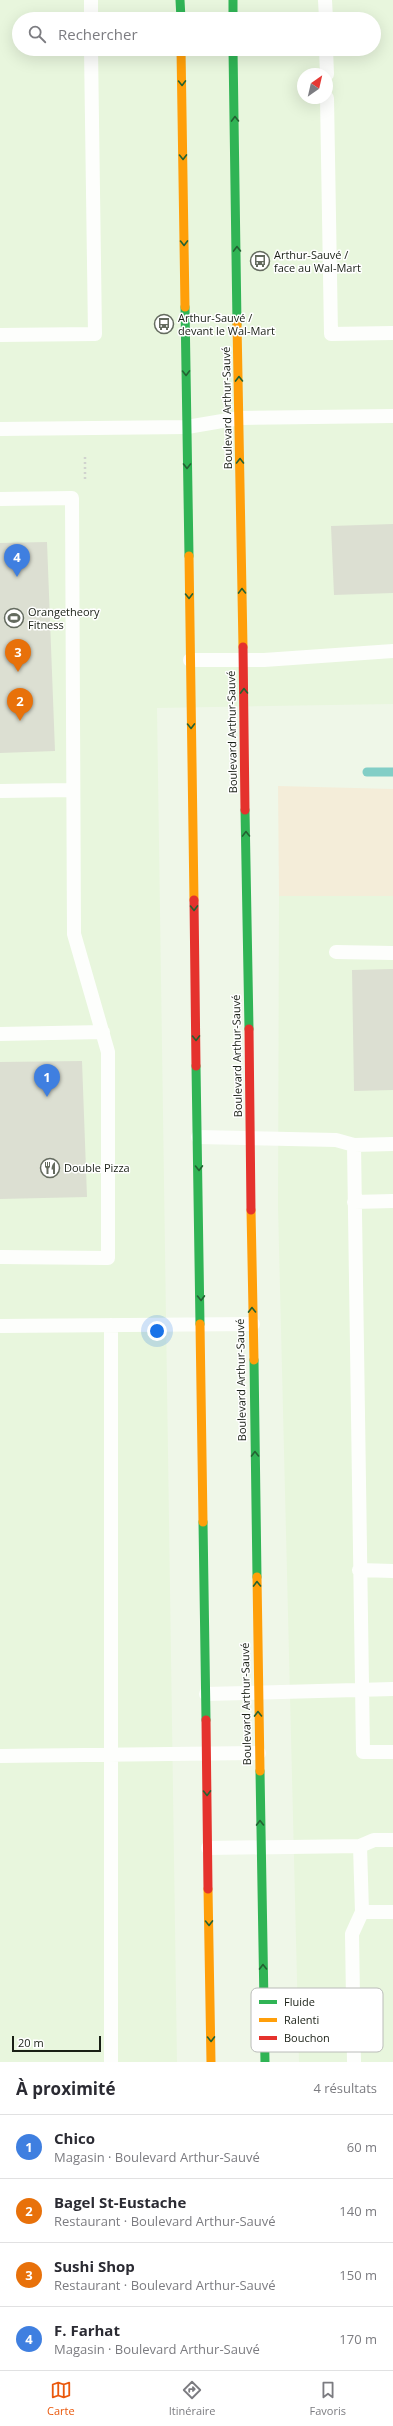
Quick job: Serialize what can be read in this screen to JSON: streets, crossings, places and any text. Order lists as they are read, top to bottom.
{
  "streets": {
    "main road": ["Boulevard Arthur-Sauvé"]
  },
  "places": {
    "bus stop": ["Arthur-Sauvé / face au Wal-Mart", "Arthur-Sauvé / devant le Wal-Mart"],
    "sports": ["Orangetheory Fitness"],
    "restaurant": ["Double Pizza"]
  },
  "legend": ["Fluide", "Ralenti", "Bouchon"],
  "scale_bar": "20 m",
  "north": "top right",
  "page": {
    "search": "Rechercher",
    "pins": [
      "4",
      "3",
      "2",
      "1"
    ],
    "scale": "20 m",
    "heading": ["À proximité", "4 résultats"],
    "list": [
      {
        "mark": "1",
        "name": "Chico",
        "note": "Magasin · Boulevard Arthur-Sauvé",
        "value": "60 m"
      },
      {
        "mark": "2",
        "name": "Bagel St-Eustache",
        "note": "Restaurant · Boulevard Arthur-Sauvé",
        "value": "140 m"
      },
      {
        "mark": "3",
        "name": "Sushi Shop",
        "note": "Restaurant · Boulevard Arthur-Sauvé",
        "value": "150 m"
      },
      {
        "mark": "4",
        "name": "F. Farhat",
        "note": "Magasin · Boulevard Arthur-Sauvé",
        "value": "170 m"
      }
    ],
    "nav": ["Carte", "Itinéraire", "Favoris"]
  }
}
